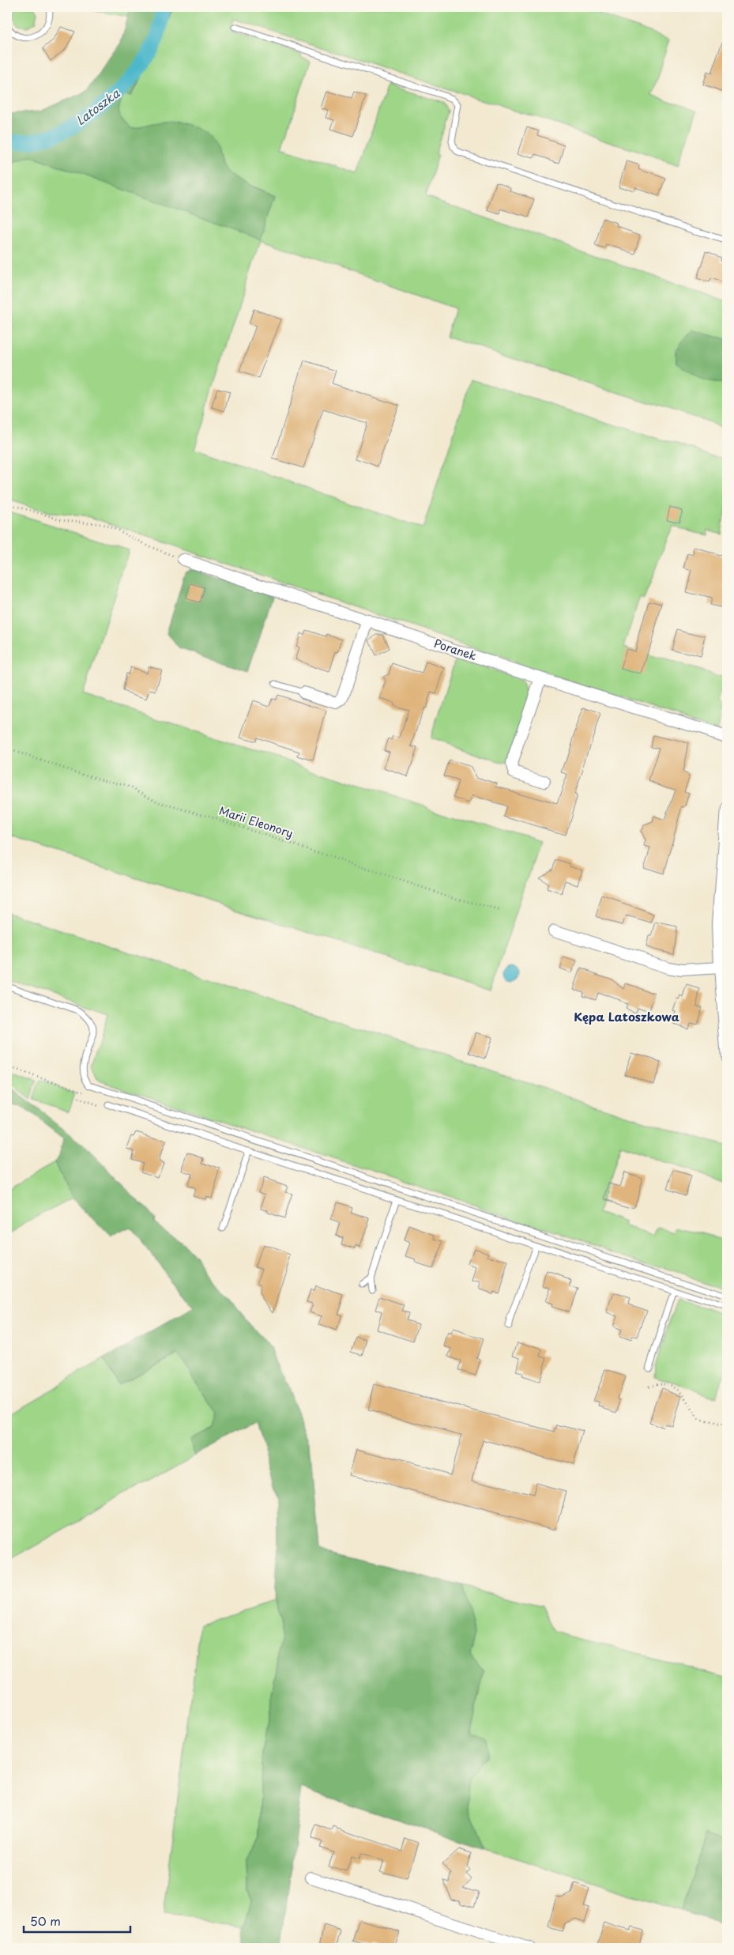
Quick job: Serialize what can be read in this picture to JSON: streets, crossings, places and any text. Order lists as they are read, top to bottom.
{
  "streets": {
    "street": ["Poranek"],
    "path": ["Marii Eleonory"]
  },
  "districts": ["Kępa Latoszkowa"],
  "water": ["Latoszka"],
  "scale_bar": "50 m"
}
